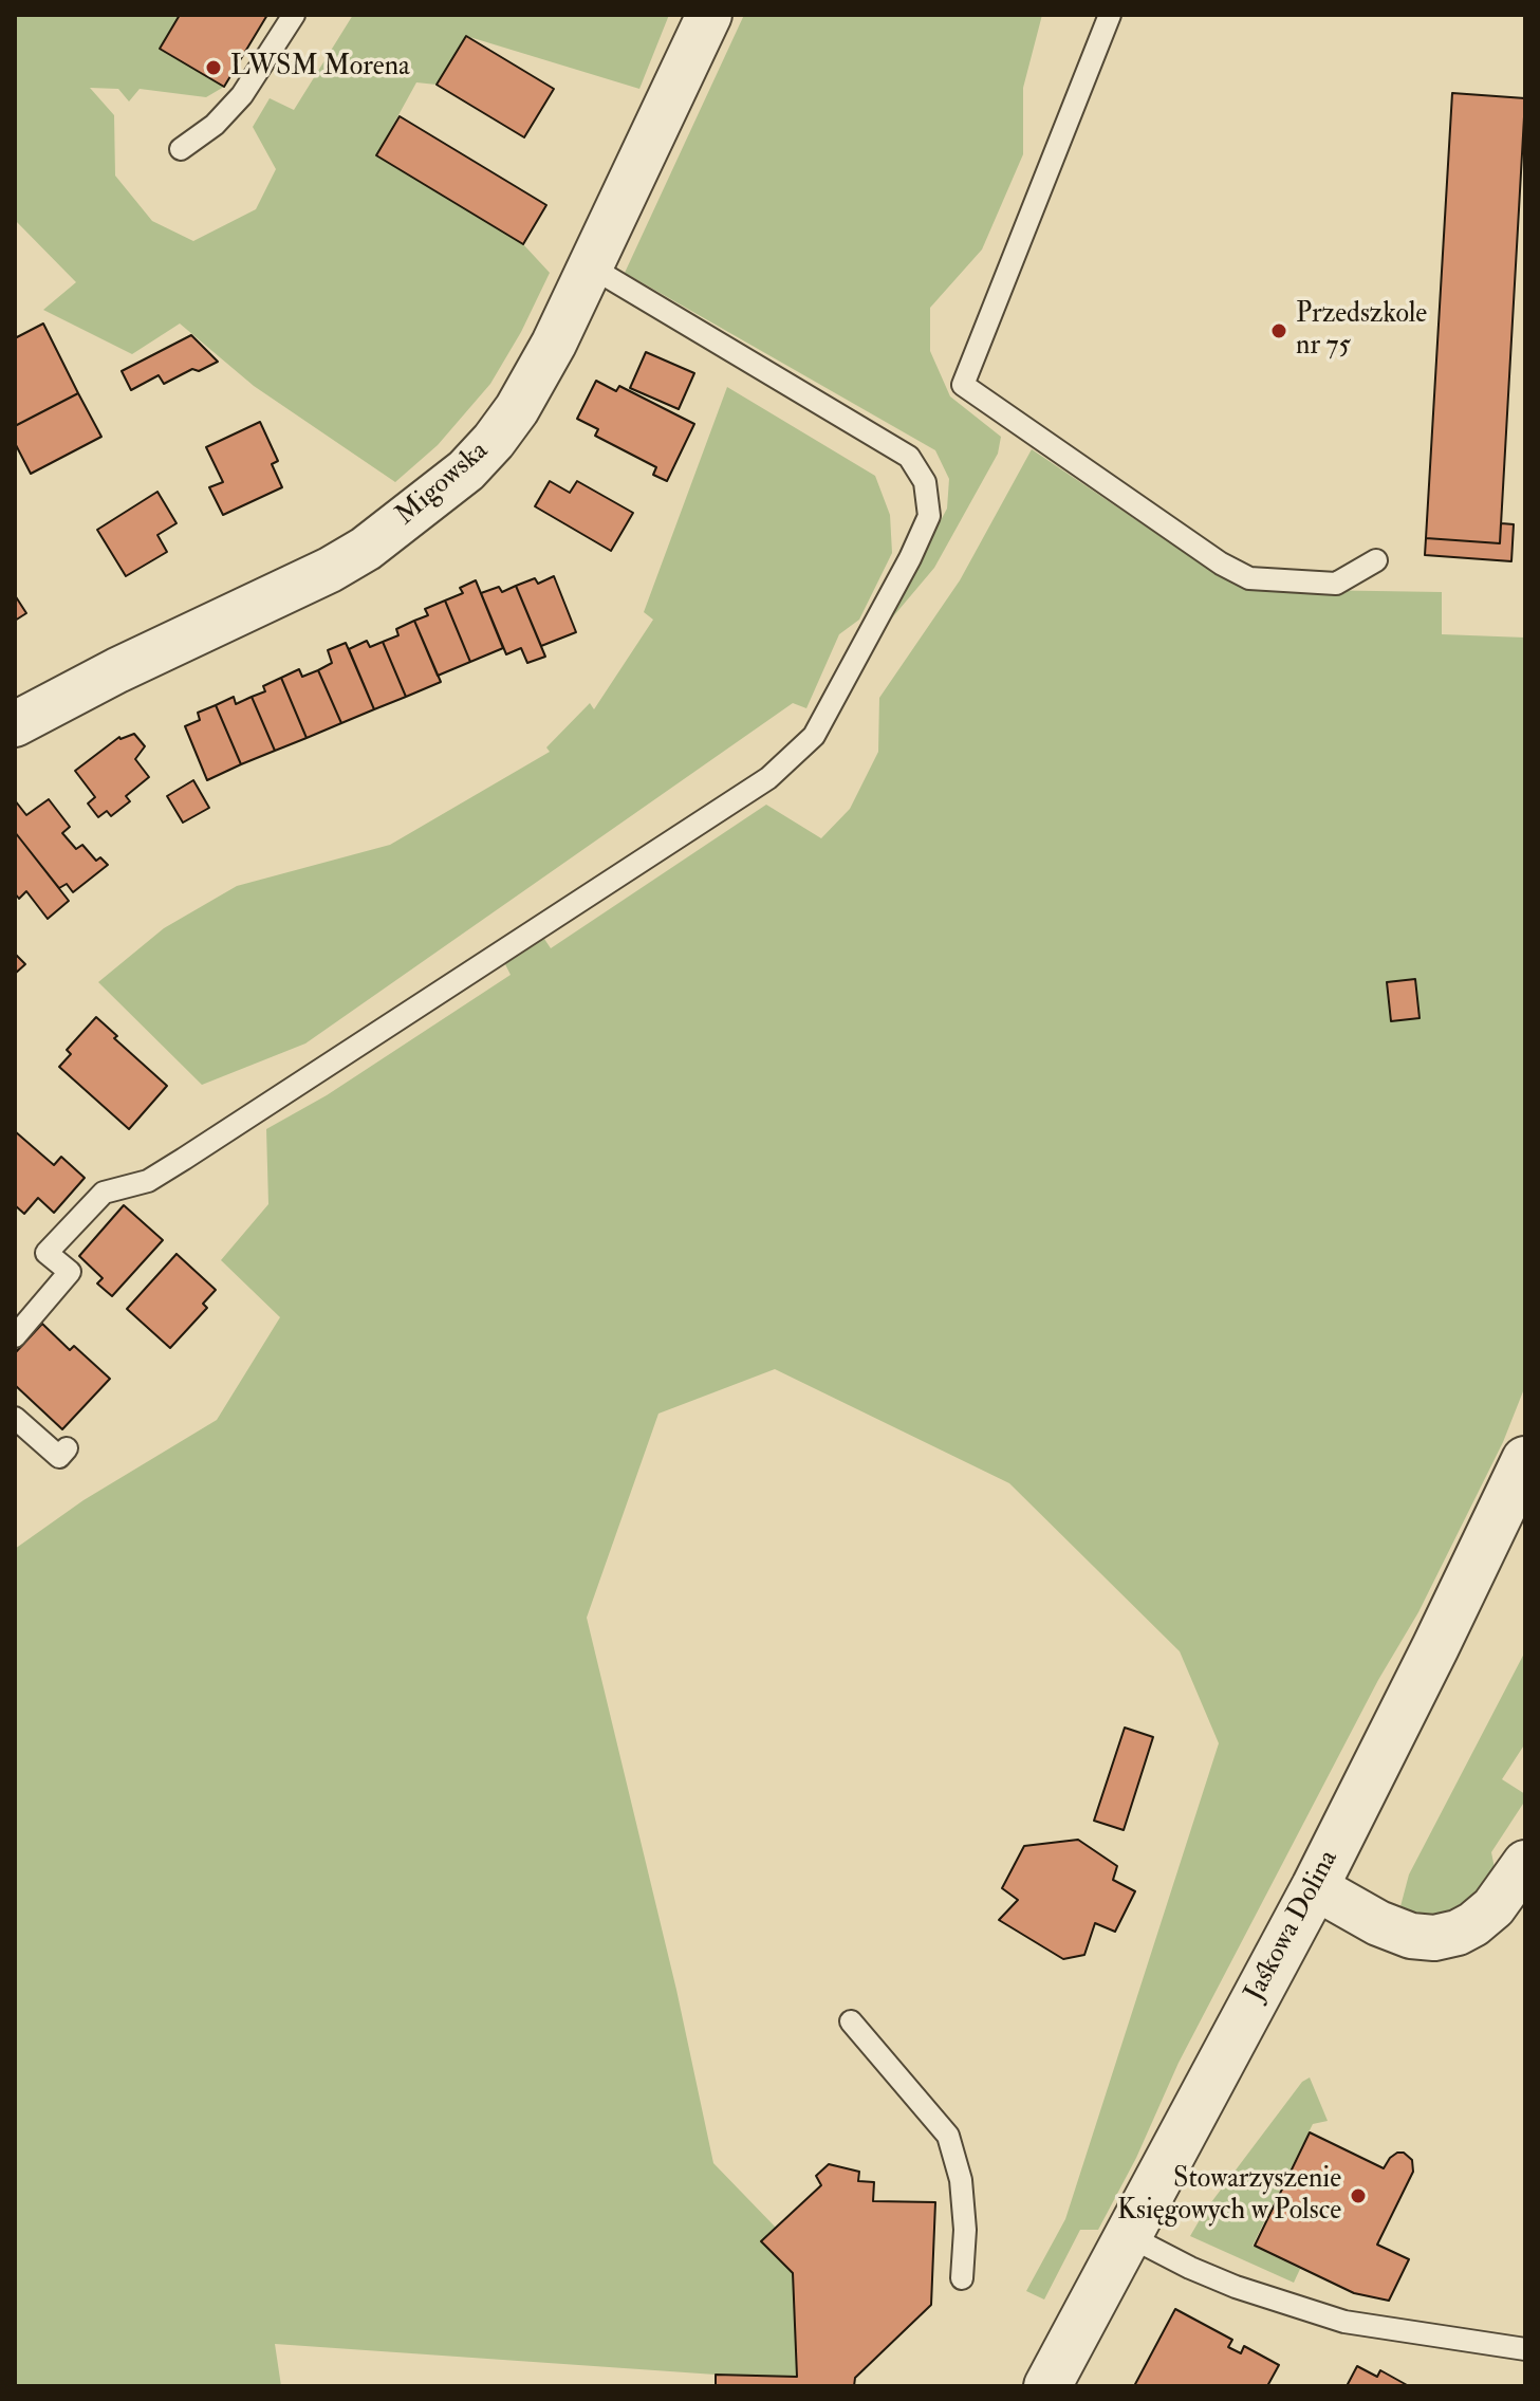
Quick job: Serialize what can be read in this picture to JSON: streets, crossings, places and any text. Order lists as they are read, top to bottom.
{
  "streets": {
    "street": ["Migowska", "Jaśkowa Dolina"]
  },
  "places": ["LWSM Morena", "Przedszkole nr 75", "Stowarzyszenie Księgowych w Polsce"]
}
